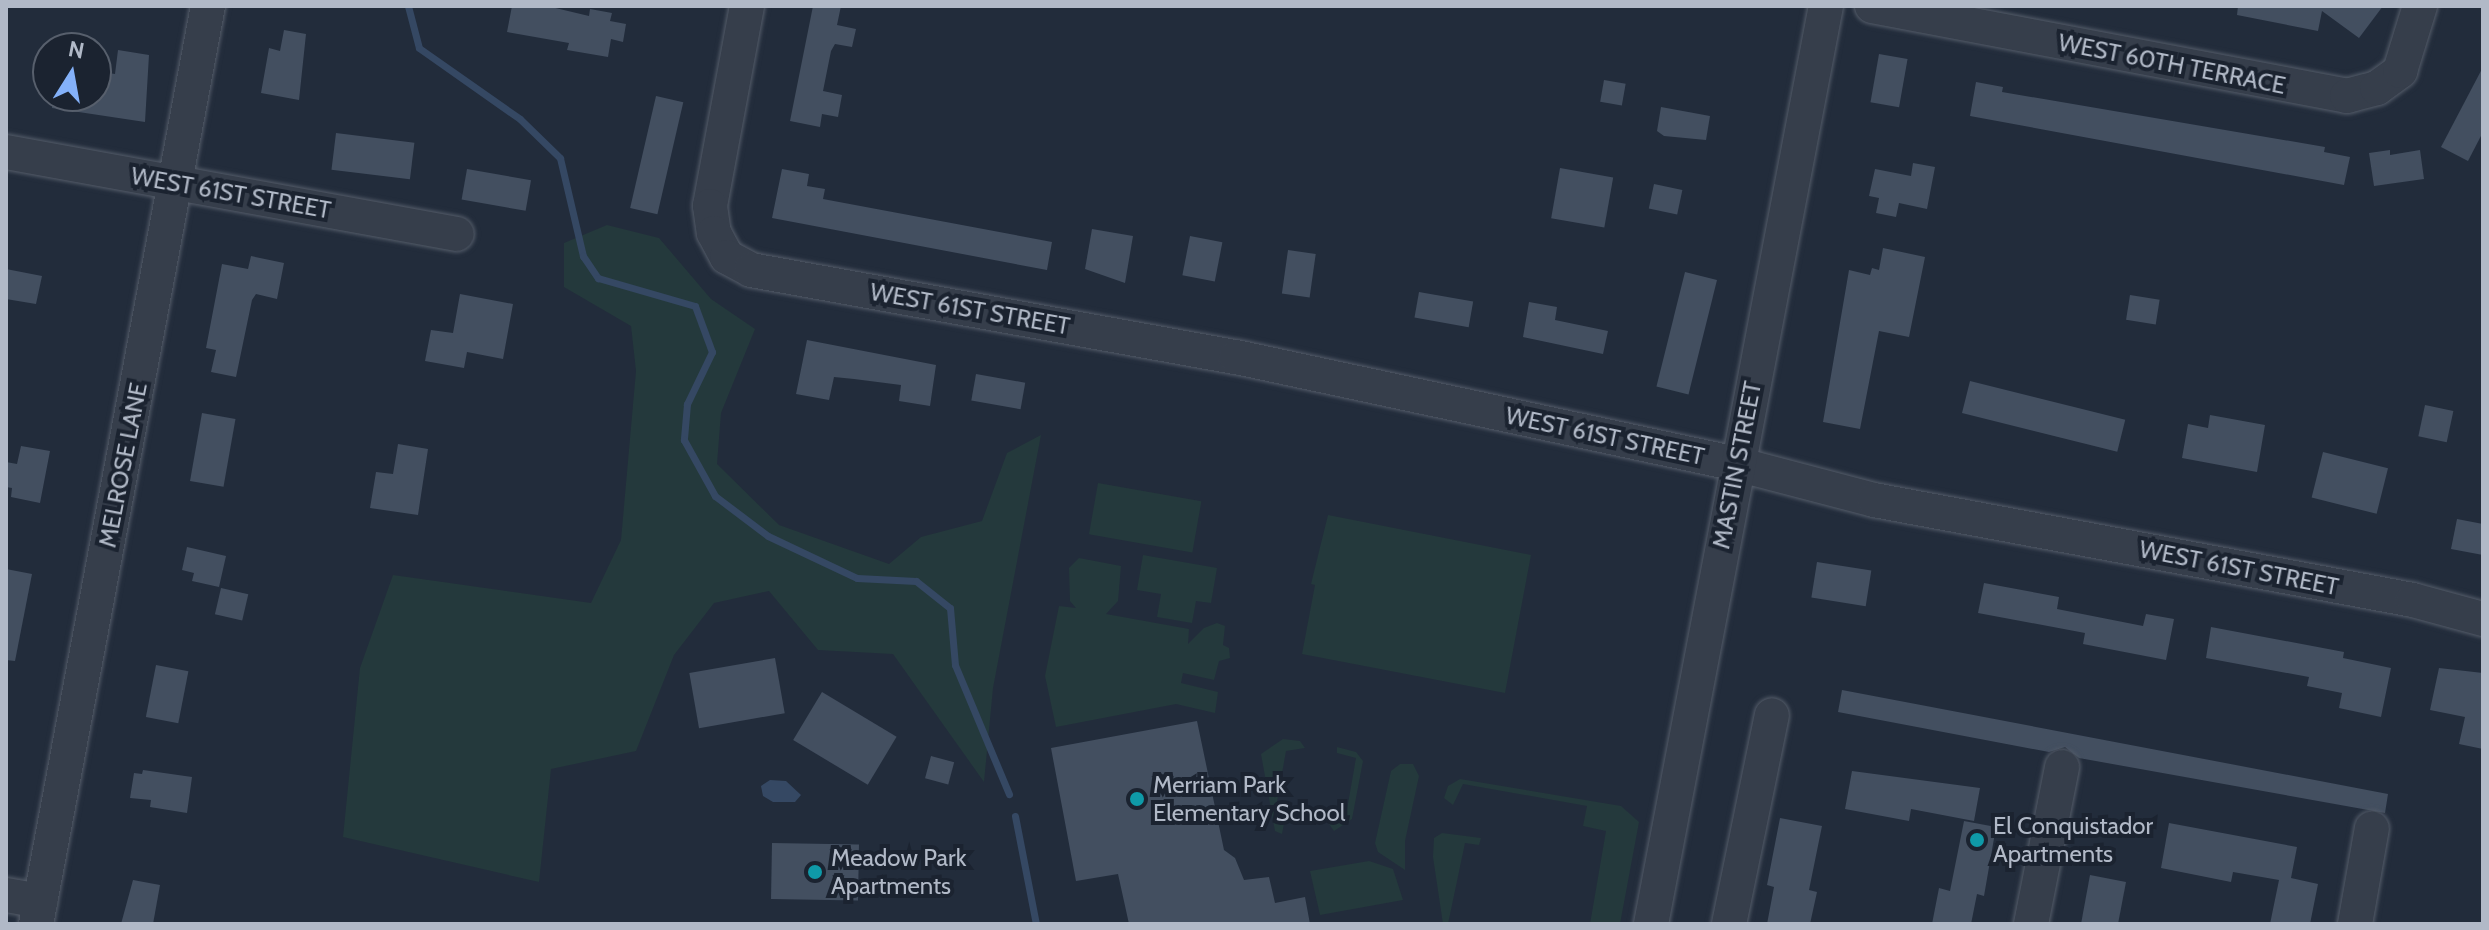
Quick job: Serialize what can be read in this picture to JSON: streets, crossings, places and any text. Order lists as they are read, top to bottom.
{
  "streets": {
    "street": [
      "WEST 60TH TERRACE",
      "WEST 61ST STREET",
      "MELROSE LANE",
      "MASTIN STREET"
    ]
  },
  "crossings": [
    ["WEST 61ST STREET", "MELROSE LANE"],
    ["WEST 61ST STREET", "MASTIN STREET"]
  ],
  "places": ["Merriam Park Elementary School", "El Conquistador Apartments", "Meadow Park Apartments"],
  "north": "top"
}
